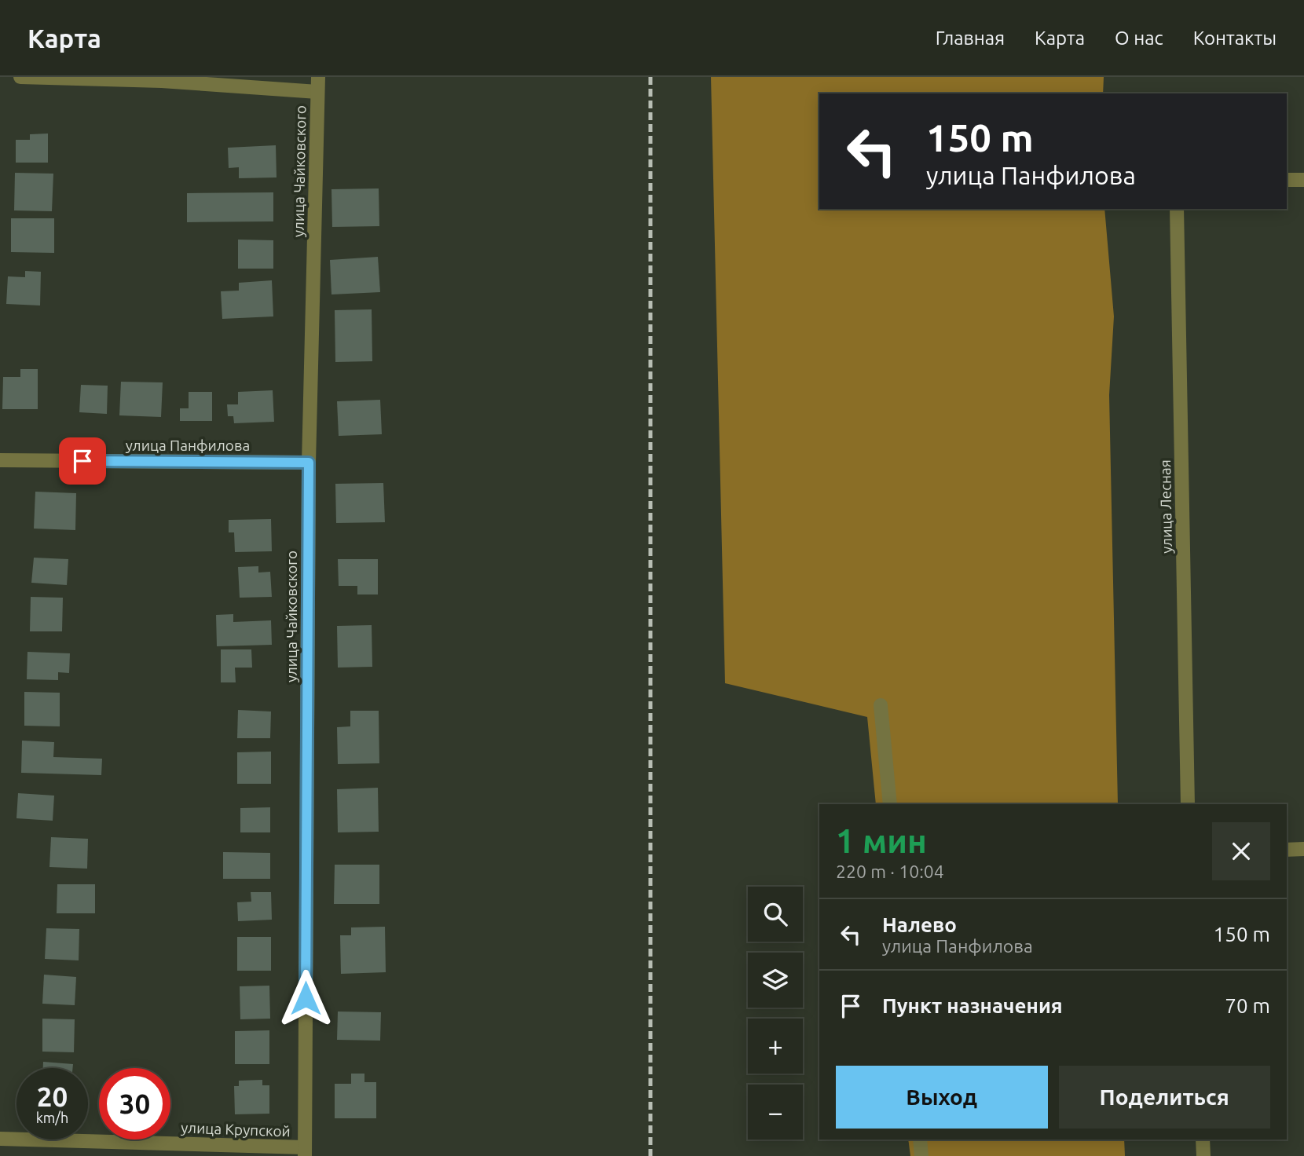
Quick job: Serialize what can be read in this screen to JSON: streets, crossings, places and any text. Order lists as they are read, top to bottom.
{
  "streets": {
    "street": [
      "улица Чайковского",
      "улица Панфилова",
      "улица Лесная",
      "улица Крупской"
    ]
  },
  "crossings": [
    ["улица Чайковского", "улица Панфилова"],
    ["улица Чайковского", "улица Крупской"]
  ],
  "page": {
    "header": "Карта",
    "nav": [
      "Главная",
      "Карта",
      "О нас",
      "Контакты"
    ],
    "turn": ["150 m", "улица Панфилова"],
    "heading": ["1 мин", "220 m · 10:04"],
    "map_buttons": ["+", "−"],
    "list": [
      {
        "name": "Налево",
        "note": "улица Панфилова",
        "value": "150 m"
      },
      {
        "name": "Пункт назначения",
        "value": "70 m"
      }
    ],
    "buttons": ["Выход", "Поделиться"],
    "speed": "20 km/h",
    "limit": "30"
  }
}
